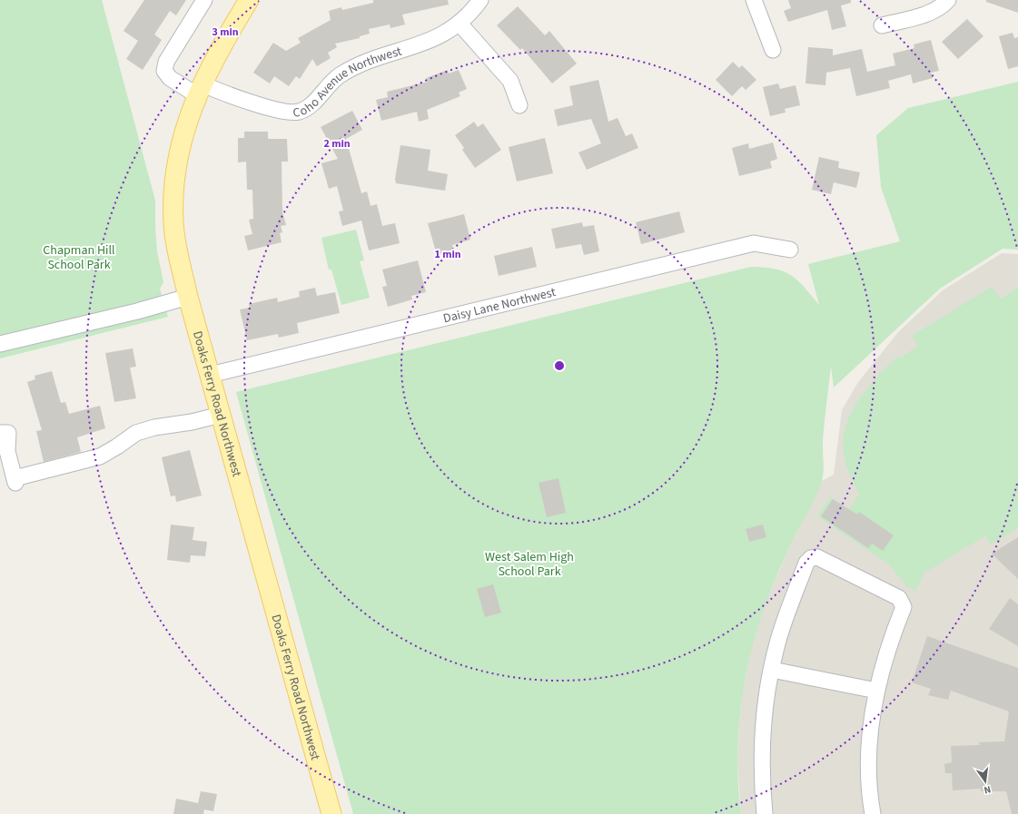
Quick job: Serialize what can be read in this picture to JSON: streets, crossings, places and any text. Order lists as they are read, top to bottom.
{
  "streets": {
    "main road": ["Doaks Ferry Road Northwest"],
    "street": ["Coho Avenue Northwest", "Daisy Lane Northwest"]
  },
  "crossings": [
    ["Coho Avenue Northwest", "Doaks Ferry Road Northwest"],
    ["Daisy Lane Northwest", "Doaks Ferry Road Northwest"]
  ],
  "parks": ["Chapman Hill School Park", "West Salem High School Park"],
  "north": "bottom",
  "rings": ["3 min", "2 min", "1 min"]
}
